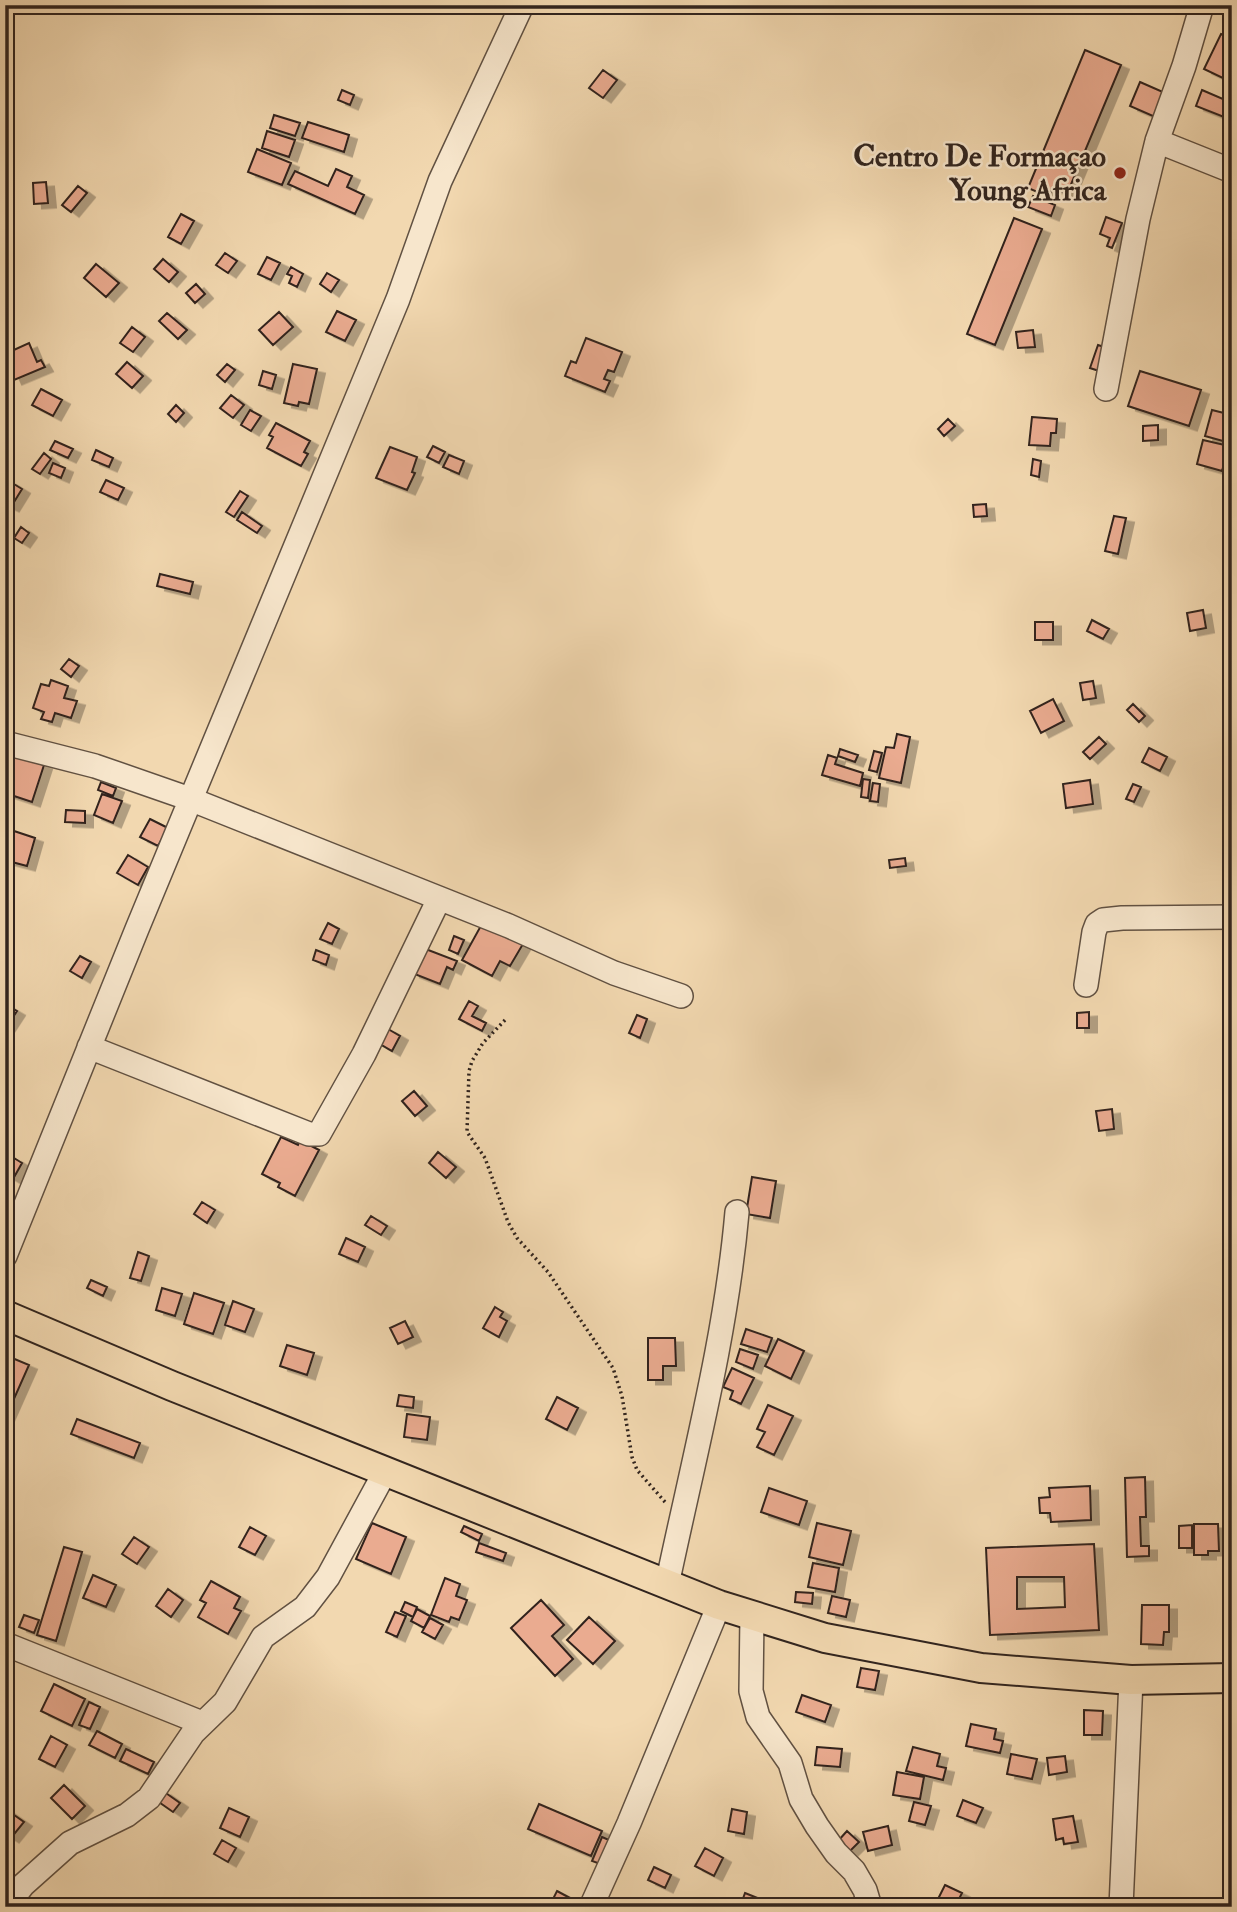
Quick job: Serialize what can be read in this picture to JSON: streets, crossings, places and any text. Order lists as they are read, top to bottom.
{
  "places": ["Centro De Formaçao Young Africa"]
}
